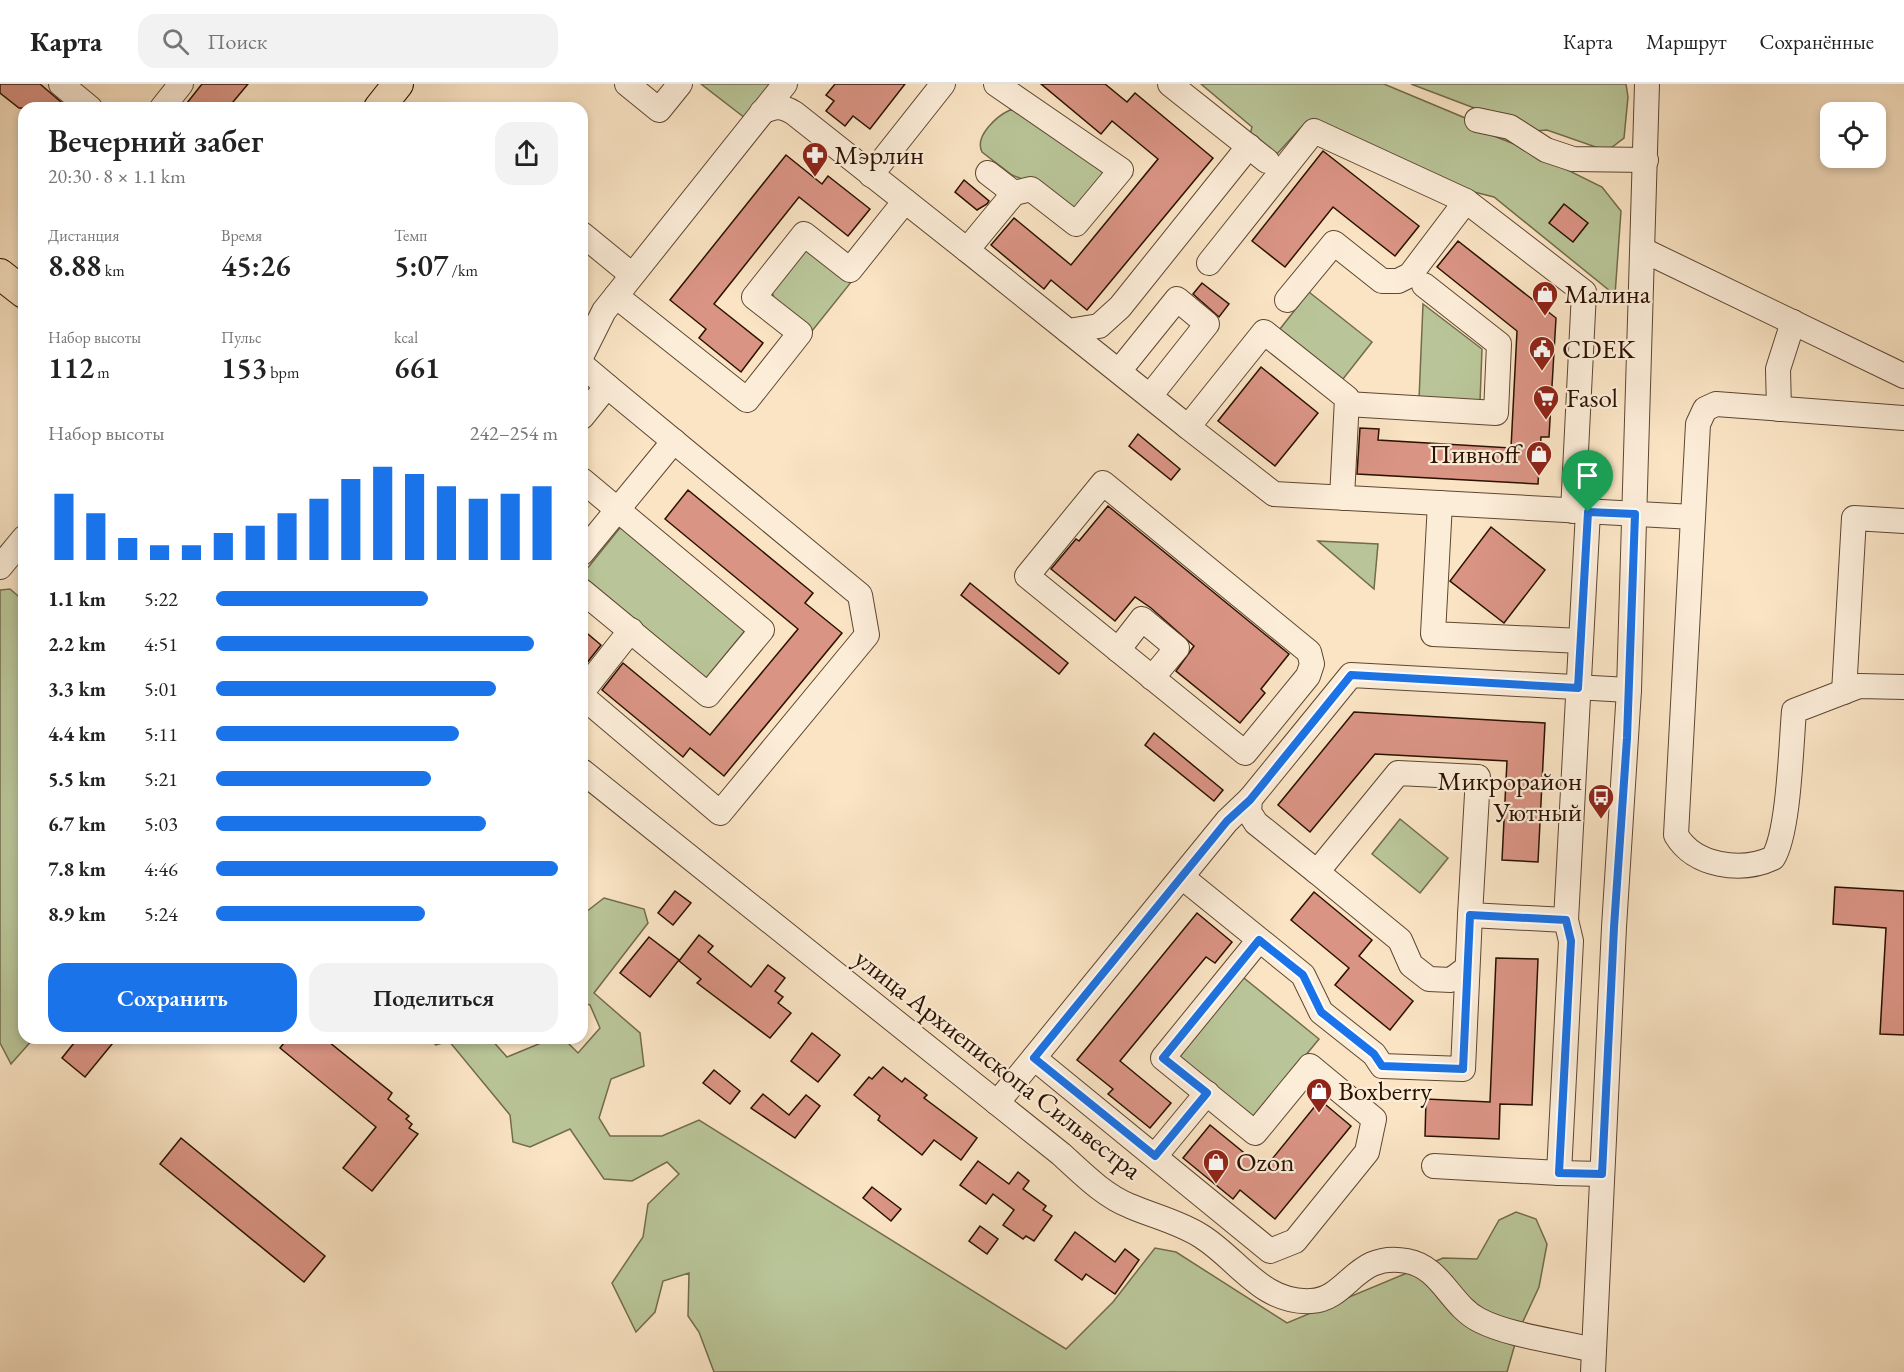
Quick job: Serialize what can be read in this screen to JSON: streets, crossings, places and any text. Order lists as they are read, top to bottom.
{
  "streets": {
    "street": ["улица Архиепископа Сильвестра"]
  },
  "places": {
    "pharmacy": ["Мэрлин"],
    "shop": [
      "Малина",
      "Пивноff",
      "Boxberry",
      "Ozon"
    ],
    "public building": ["CDEK"],
    "supermarket": ["Fasol"],
    "bus stop": ["Микрорайон Уютный"]
  },
  "page": {
    "header": "Карта",
    "search": "Поиск",
    "nav": ["Карта", "Маршрут", "Сохранённые"],
    "heading": ["Вечерний забег", "20:30 · 8 × 1.1 km"],
    "stats": [
      ["Дистанция", "8.88 km"],
      ["Время", "45:26"],
      ["Темп", "5:07 /km"],
      ["Набор высоты", "112 m"],
      ["Пульс", "153 bpm"],
      ["kcal", "661"]
    ],
    "chart": ["Набор высоты", "242–254 m"],
    "list": [
      {
        "name": "1.1 km",
        "note": "5:22"
      },
      {
        "name": "2.2 km",
        "note": "4:51"
      },
      {
        "name": "3.3 km",
        "note": "5:01"
      },
      {
        "name": "4.4 km",
        "note": "5:11"
      },
      {
        "name": "5.5 km",
        "note": "5:21"
      },
      {
        "name": "6.7 km",
        "note": "5:03"
      },
      {
        "name": "7.8 km",
        "note": "4:46"
      },
      {
        "name": "8.9 km",
        "note": "5:24"
      }
    ],
    "buttons": ["Сохранить", "Поделиться"]
  }
}
